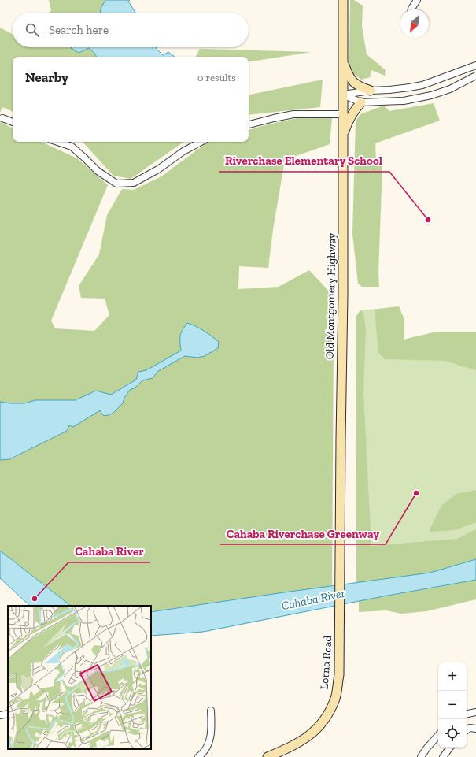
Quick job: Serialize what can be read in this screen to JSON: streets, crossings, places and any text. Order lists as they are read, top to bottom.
{
  "streets": {
    "street": ["Old Montgomery Highway", "Lorna Road"]
  },
  "crossings": [
    ["Old Montgomery Highway", "Lorna Road"]
  ],
  "water": ["Cahaba River"],
  "places": ["Riverchase Elementary School", "Cahaba Riverchase Greenway", "Cahaba River"],
  "north": "bottom left",
  "page": {
    "search": "Search here",
    "heading": ["Nearby", "0 results"],
    "map_buttons": ["+", "−"]
  }
}
